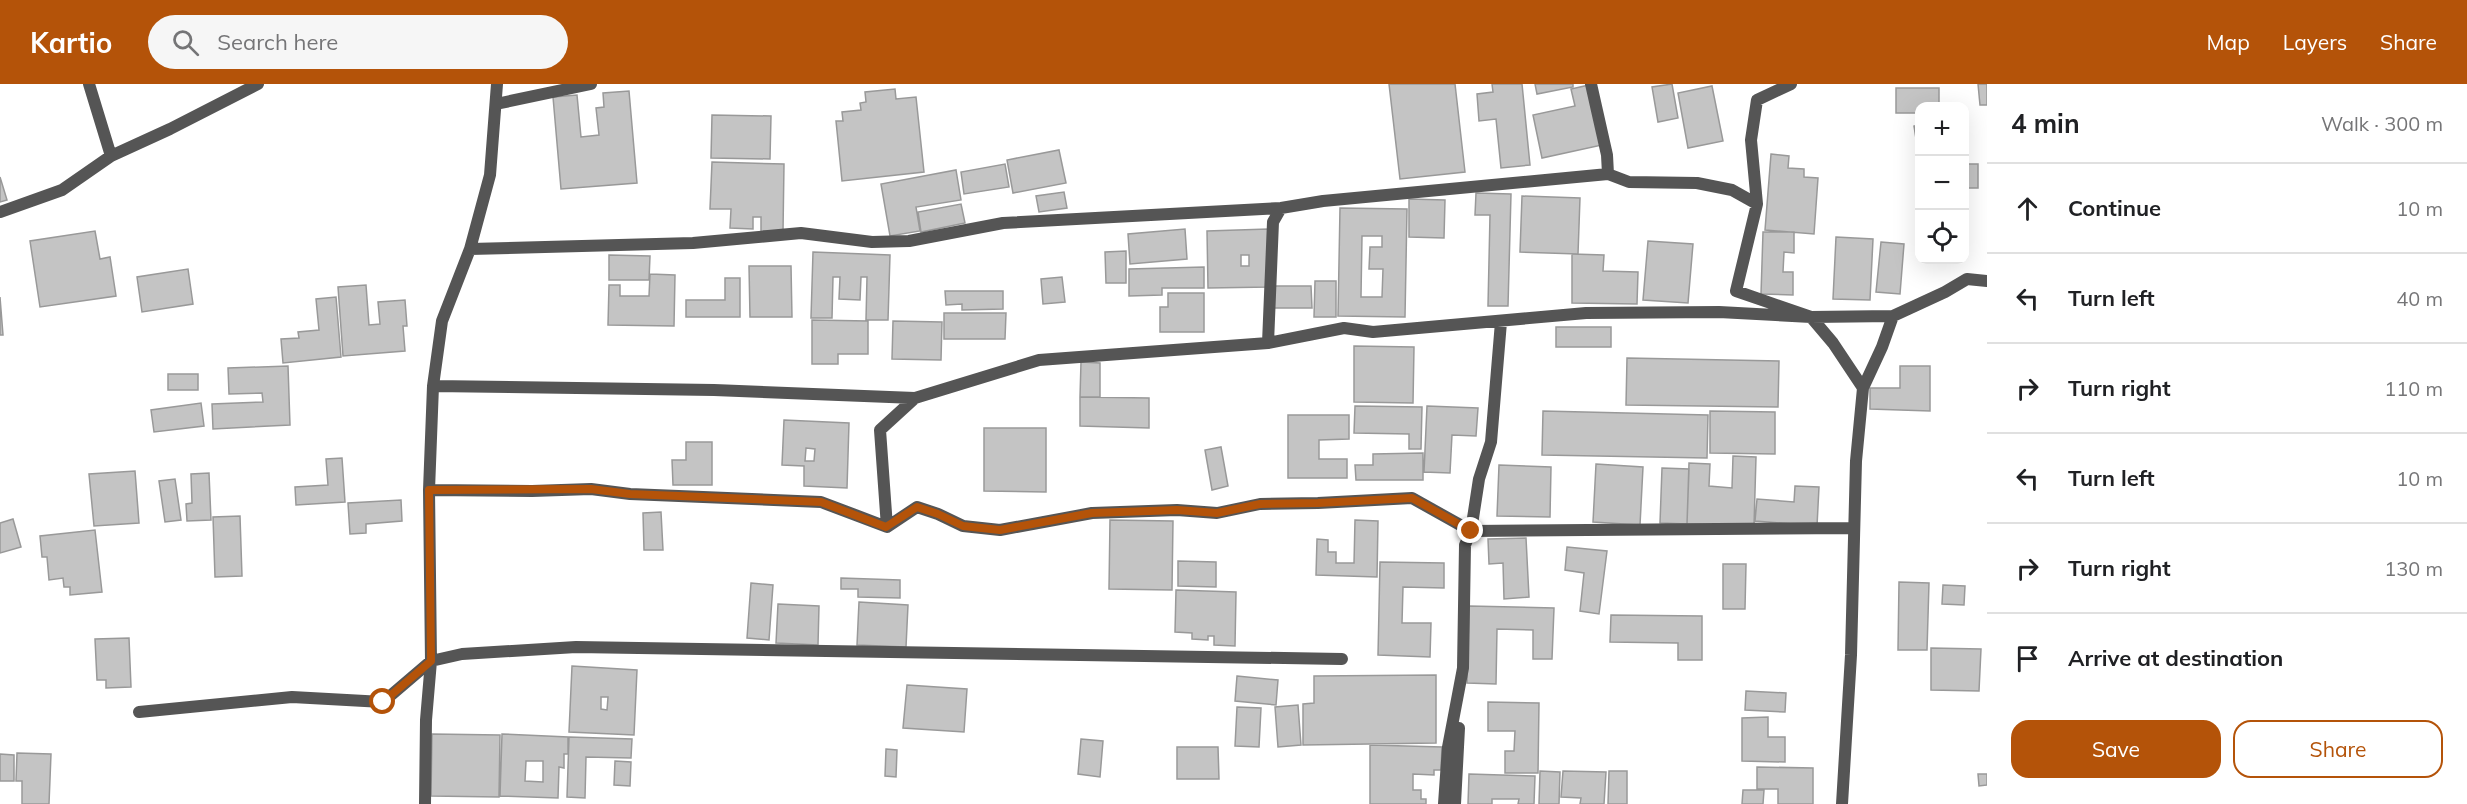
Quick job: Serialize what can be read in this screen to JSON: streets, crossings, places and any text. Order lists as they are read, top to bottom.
{
  "page": {
    "header": "Kartio",
    "search": "Search here",
    "nav": ["Map", "Layers", "Share"],
    "heading": ["4 min", "Walk · 300 m"],
    "map_buttons": ["+", "−"],
    "list": [
      ["Continue", "10 m"],
      ["Turn left", "40 m"],
      ["Turn right", "110 m"],
      ["Turn left", "10 m"],
      ["Turn right", "130 m"],
      "Arrive at destination"
    ],
    "buttons": ["Save", "Share"]
  }
}
